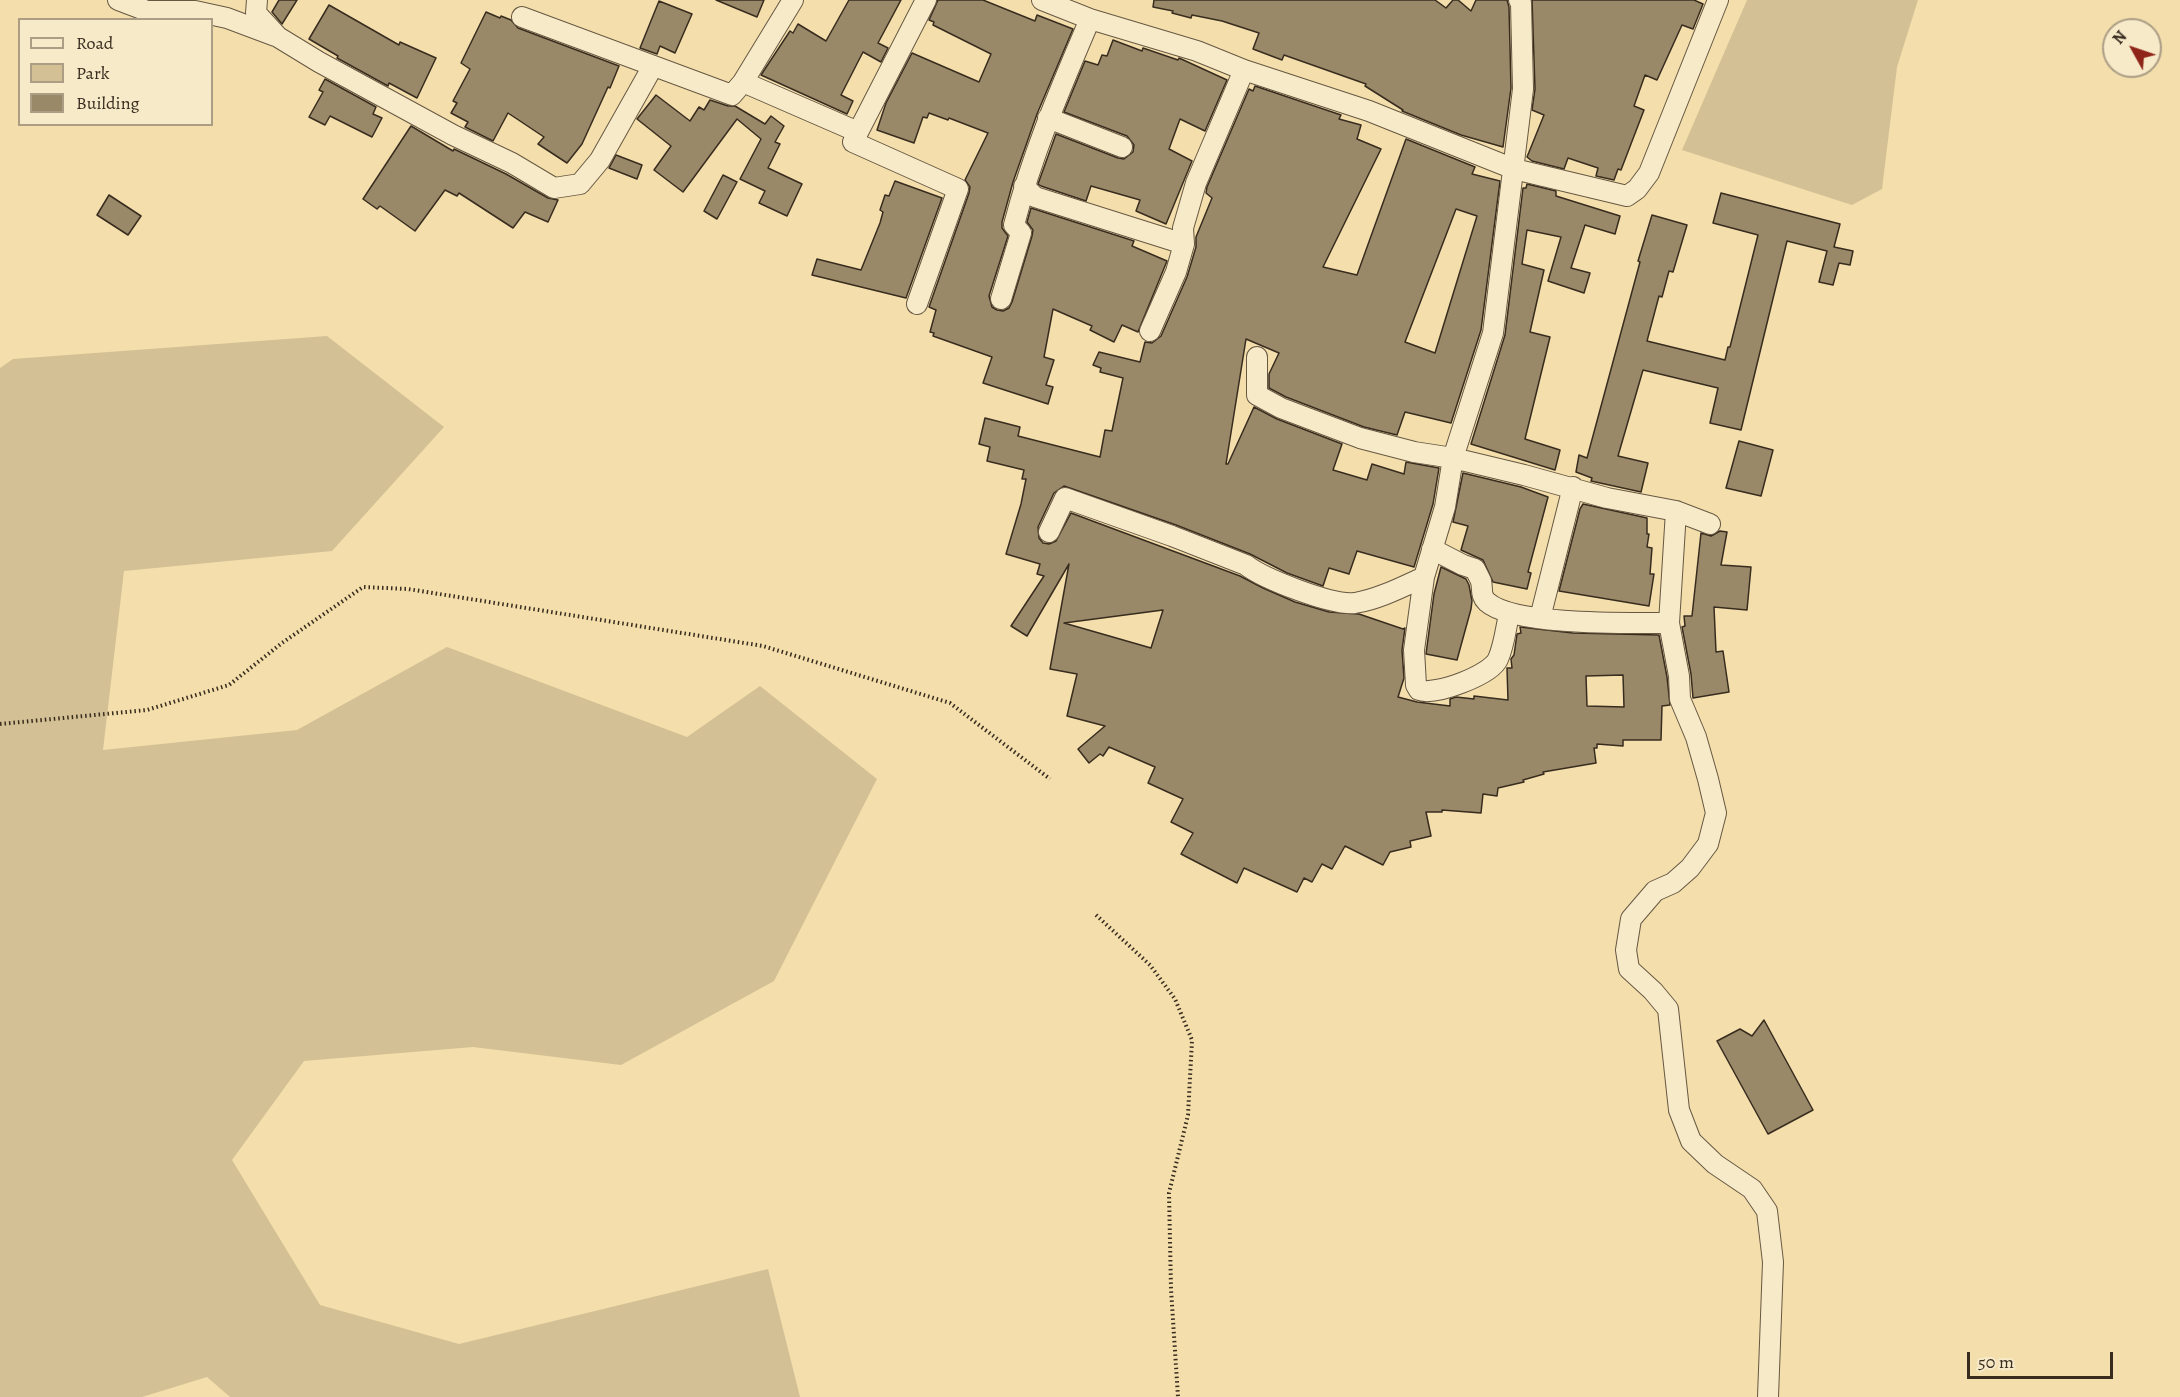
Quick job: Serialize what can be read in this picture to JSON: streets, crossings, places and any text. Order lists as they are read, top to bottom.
{
  "legend": ["Road", "Park", "Building"],
  "scale_bar": "50 m",
  "north": "top left"
}
